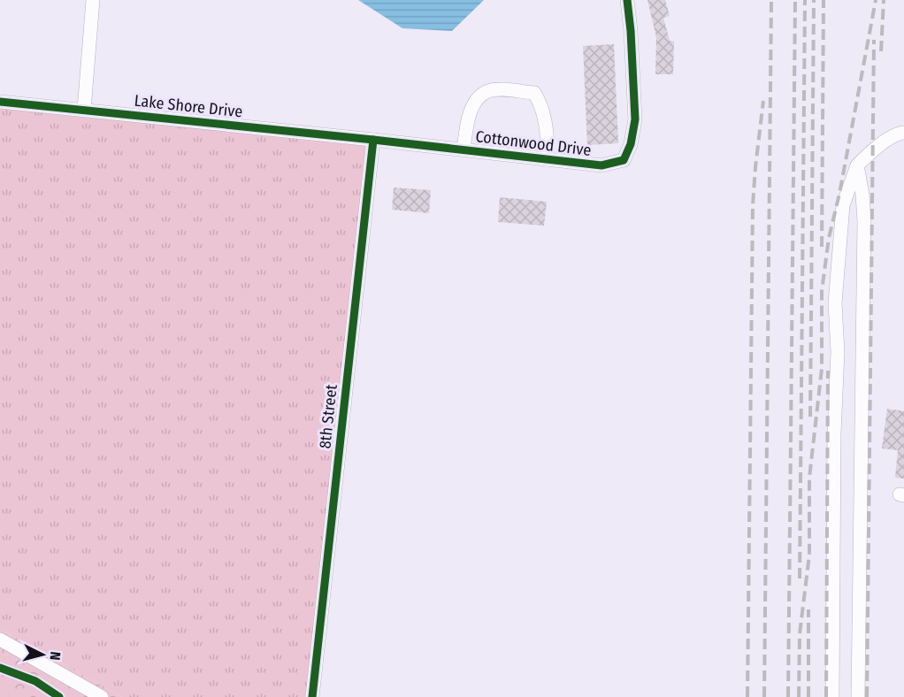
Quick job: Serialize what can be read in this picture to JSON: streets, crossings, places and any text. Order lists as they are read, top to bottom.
{
  "streets": {
    "street": ["Lake Shore Drive", "Cottonwood Drive", "8th Street"]
  },
  "crossings": [
    ["Lake Shore Drive", "Cottonwood Drive"],
    ["Lake Shore Drive", "8th Street"],
    ["Cottonwood Drive", "8th Street"]
  ],
  "north": "right"
}
